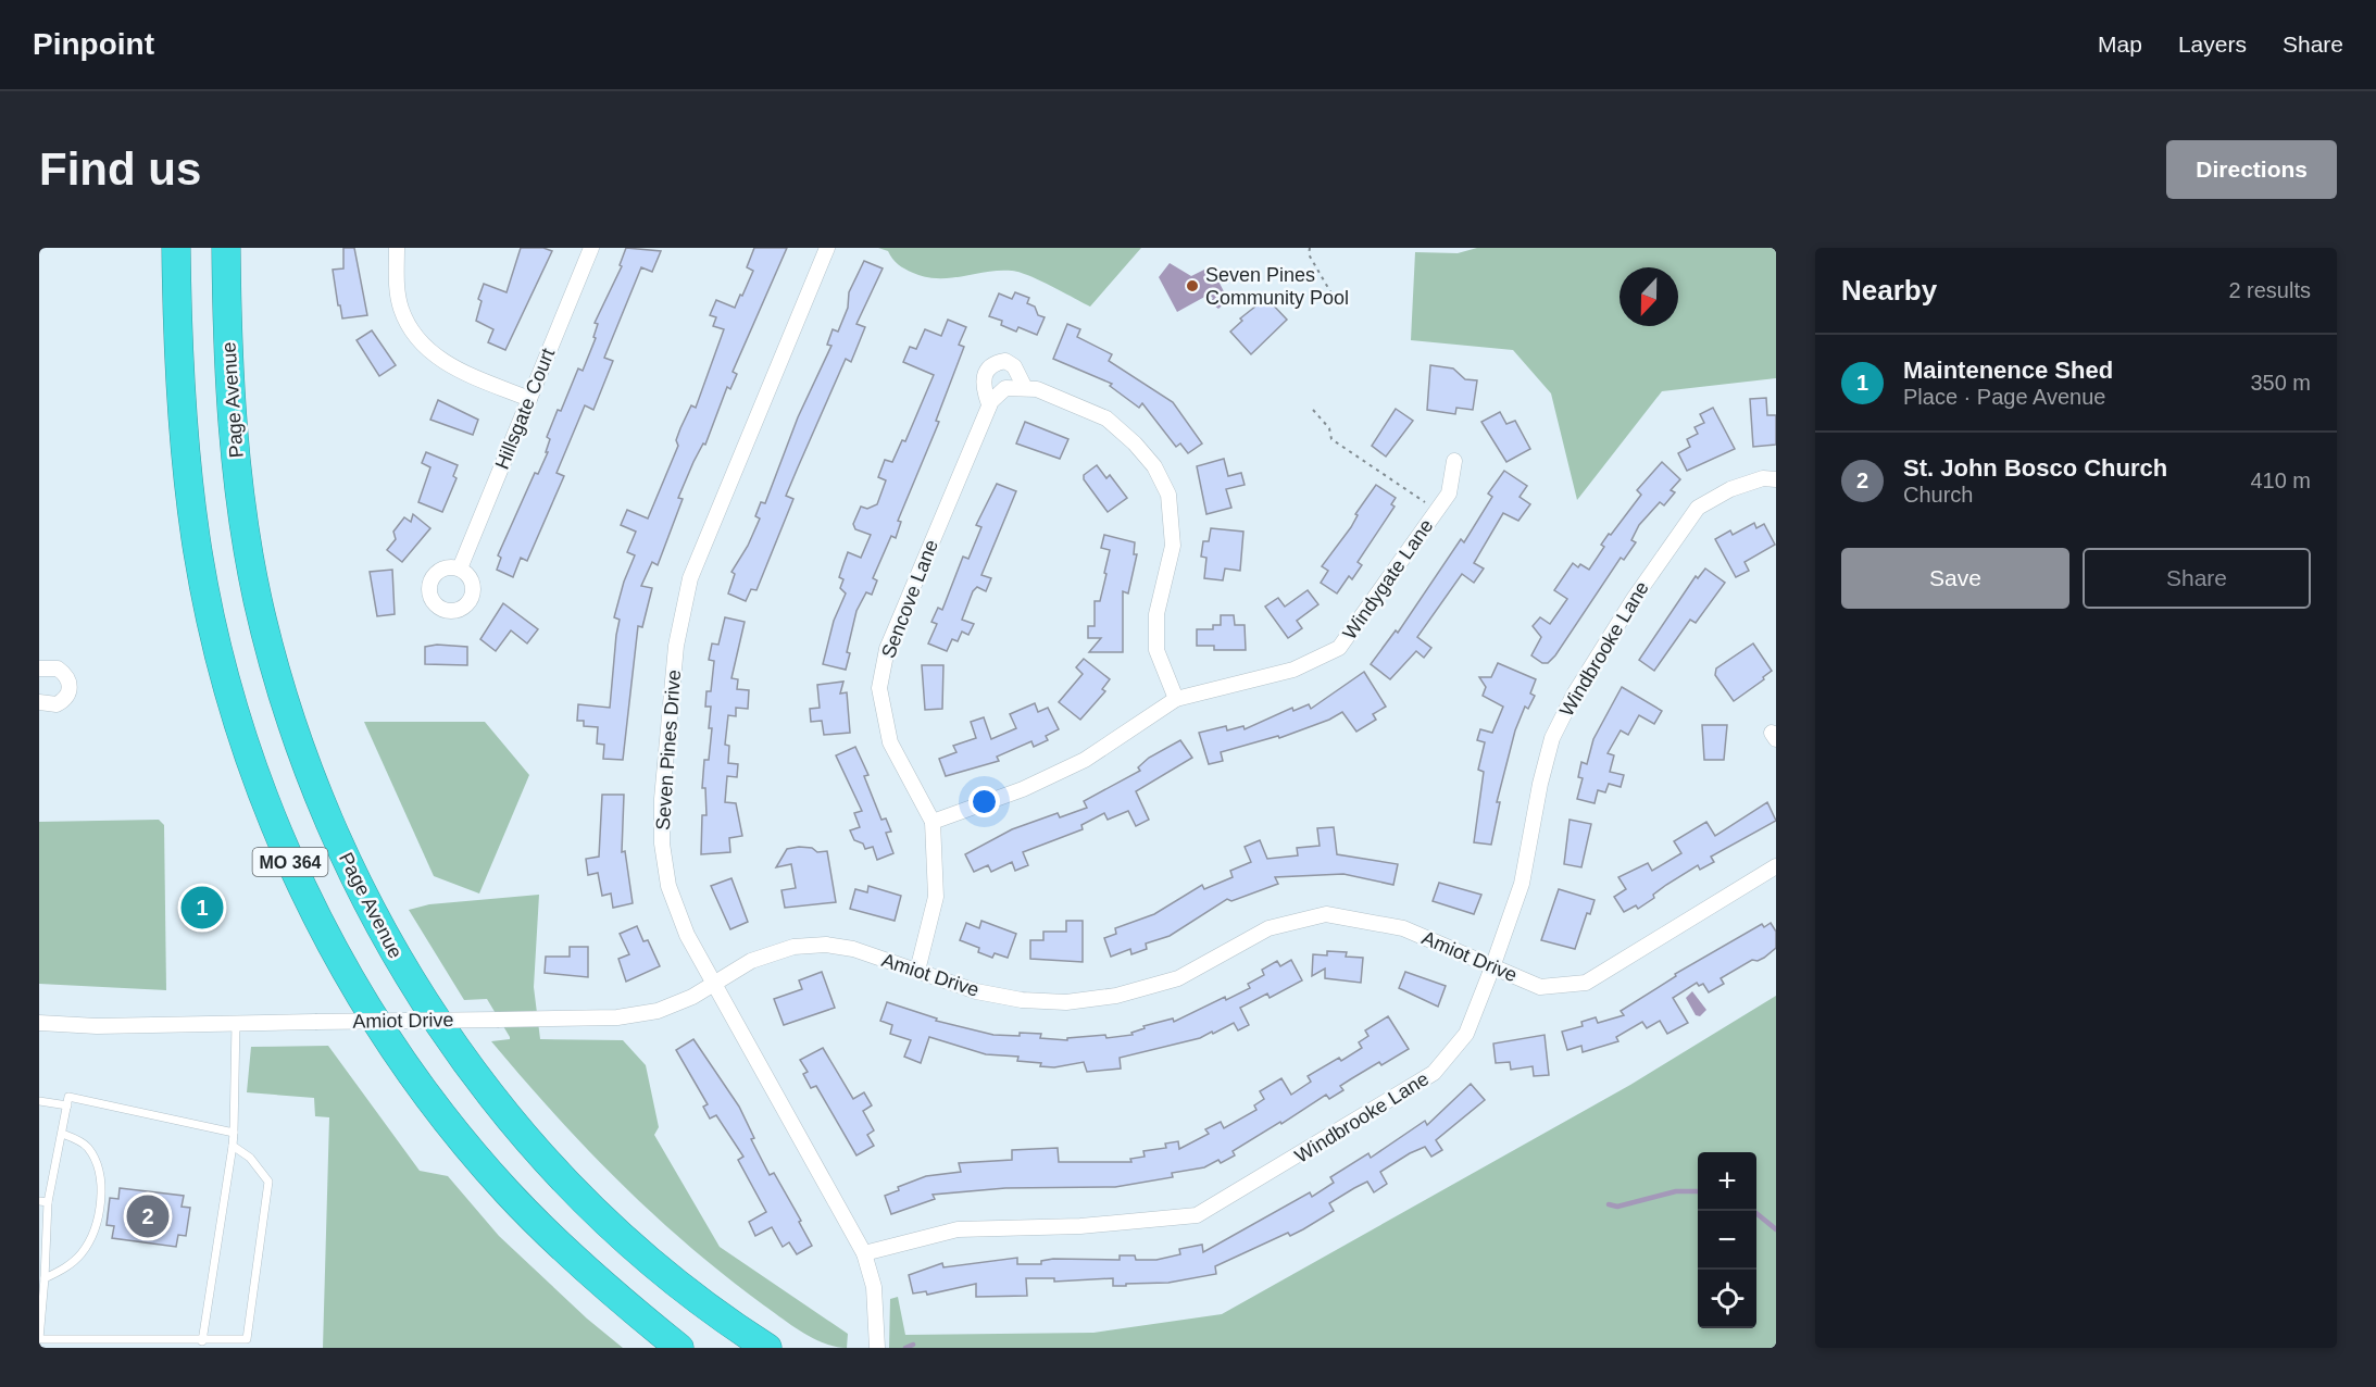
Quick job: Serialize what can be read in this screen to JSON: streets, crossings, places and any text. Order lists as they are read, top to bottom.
{
  "streets": {
    "highway": ["Page Avenue", "MO 364"],
    "street": [
      "Hillsgate Court",
      "Windygate Lane",
      "Sencove Lane",
      "Windbrooke Lane",
      "Seven Pines Drive",
      "Amiot Drive"
    ]
  },
  "crossings": [
    ["Windygate Lane", "Sencove Lane"],
    ["Sencove Lane", "Amiot Drive"],
    ["Windbrooke Lane", "Seven Pines Drive"],
    ["Windbrooke Lane", "Amiot Drive"],
    ["Seven Pines Drive", "Amiot Drive"]
  ],
  "places": ["Seven Pines Community Pool"],
  "north": "bottom",
  "page": {
    "header": "Pinpoint",
    "nav": ["Map", "Layers", "Share"],
    "buttons": [
      "Directions",
      ["Save", "Share"]
    ],
    "title": "Find us",
    "heading": ["Nearby", "2 results"],
    "list": [
      {
        "mark": "1",
        "name": "Maintenence Shed",
        "note": "Place · Page Avenue",
        "value": "350 m"
      },
      {
        "mark": "2",
        "name": "St. John Bosco Church",
        "note": "Church",
        "value": "410 m"
      }
    ],
    "pins": ["1", "2"],
    "map_buttons": ["+", "−"]
  }
}
